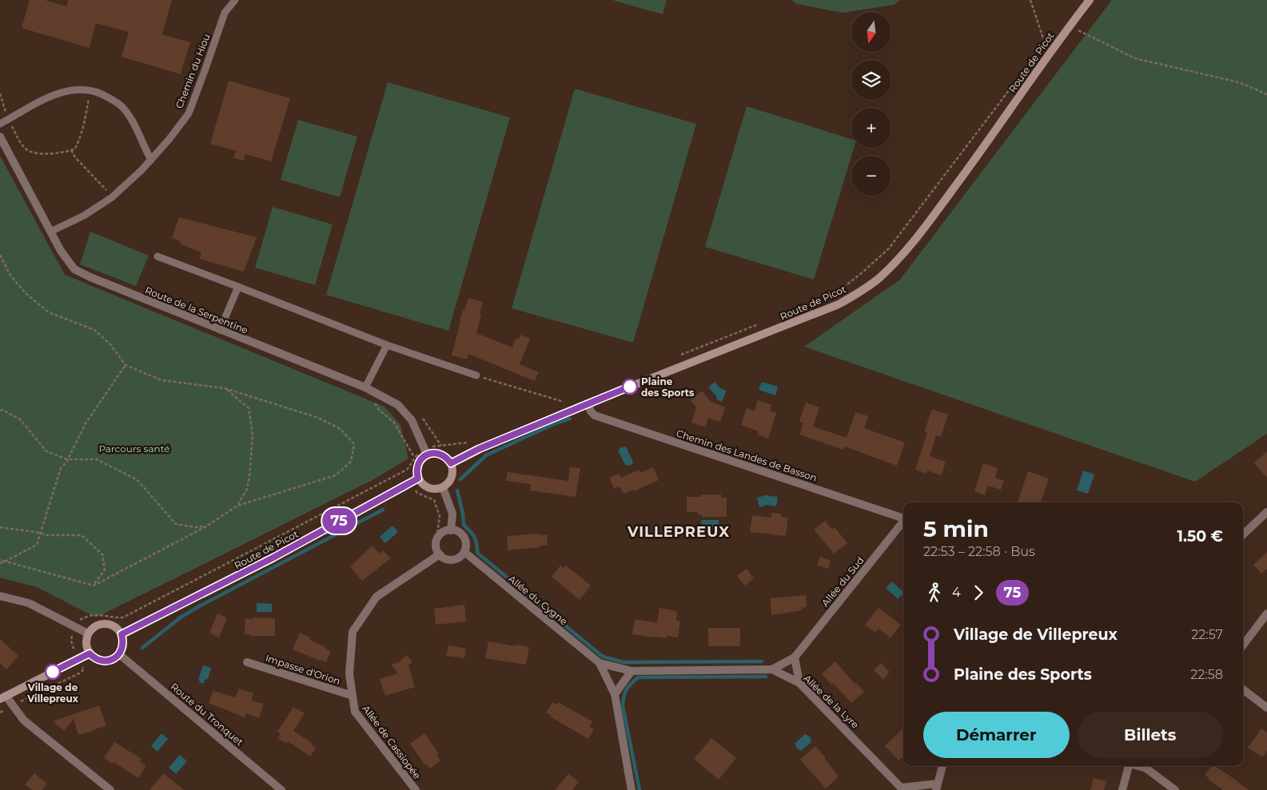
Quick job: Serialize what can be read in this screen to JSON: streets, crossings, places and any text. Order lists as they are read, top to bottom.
{
  "streets": {
    "main road": ["Route de Picot"],
    "street": [
      "Route de la Serpentine",
      "Chemin des Landes de Basson",
      "Allée du Sud",
      "Allée du Cygne",
      "Impasse d'Orion",
      "Allée de la Lyre",
      "Route du Tronquet",
      "Allée de Cassiopée"
    ],
    "lane": ["Chemin du Hiou"]
  },
  "crossings": [
    ["Route de Picot", "Route de la Serpentine"],
    ["Route de Picot", "Chemin des Landes de Basson"],
    ["Route de Picot", "Route du Tronquet"],
    ["Chemin du Hiou", "Route de la Serpentine"],
    ["Allée du Sud", "Allée de la Lyre"],
    ["Allée du Cygne", "Allée de la Lyre"],
    ["Allée du Cygne", "Allée de Cassiopée"],
    ["Impasse d'Orion", "Allée de Cassiopée"]
  ],
  "districts": ["VILLEPREUX"],
  "parks": ["Parcours santé"],
  "places": ["Plaine des Sports", "Village de Villepreux"],
  "lines": ["bus line 75"],
  "north": "bottom",
  "page": {
    "on_map": "75",
    "map_buttons": ["+", "−"],
    "heading": ["5 min", "22:53 – 22:58 · Bus", "1.50 €"],
    "legs": ["4", "75"],
    "list": [
      {
        "name": "Village de Villepreux",
        "value": "22:57"
      },
      {
        "name": "Plaine des Sports",
        "value": "22:58"
      }
    ],
    "buttons": ["Démarrer", "Billets"]
  }
}
